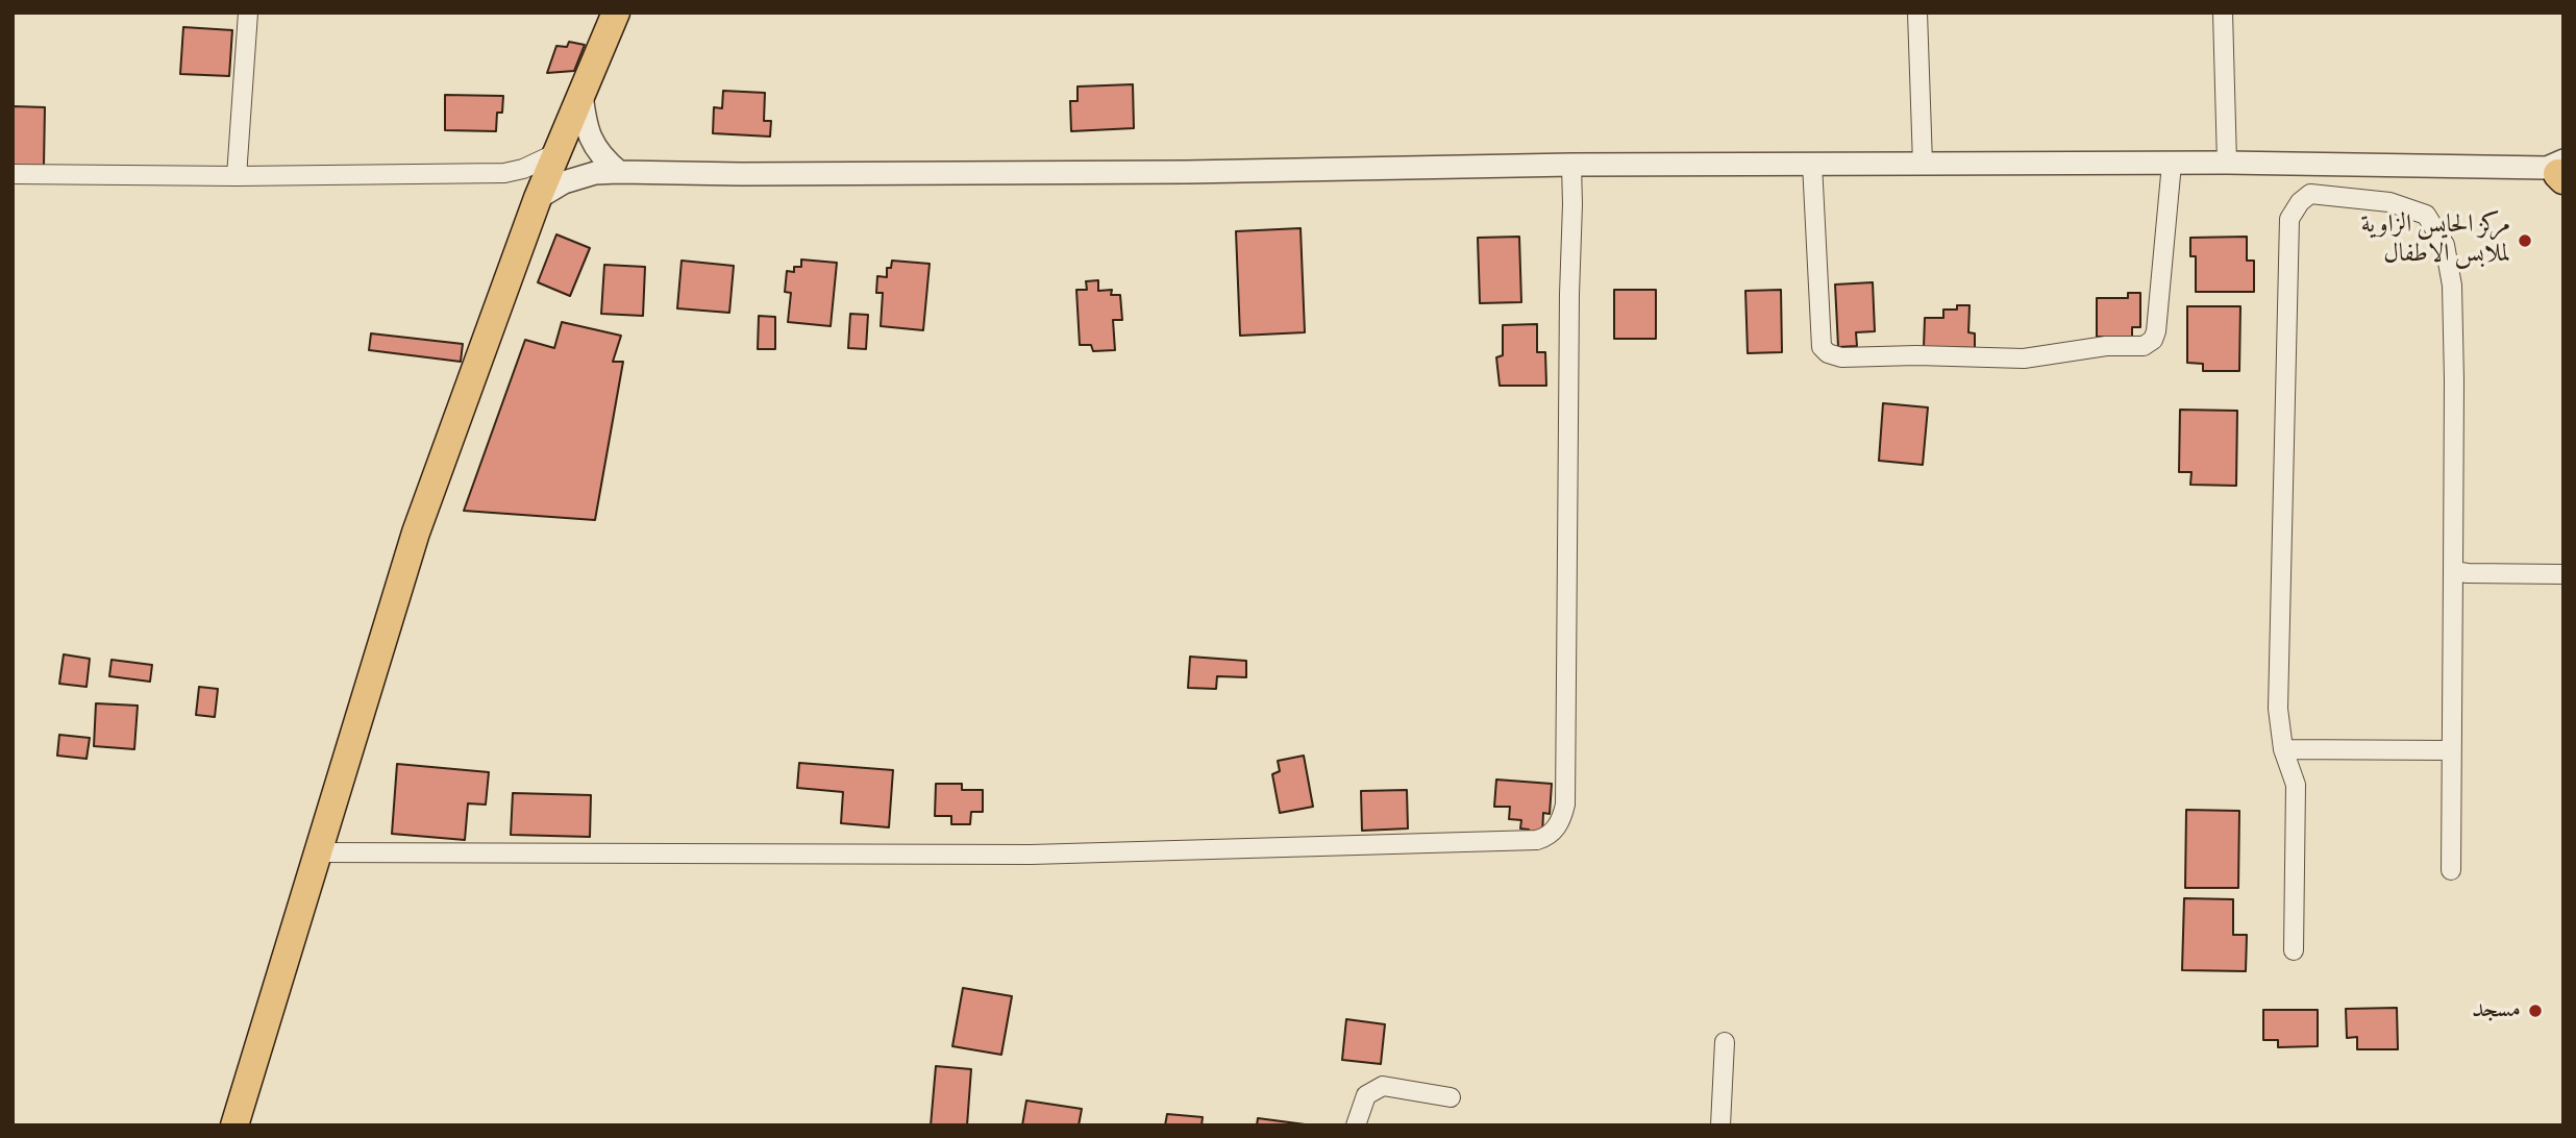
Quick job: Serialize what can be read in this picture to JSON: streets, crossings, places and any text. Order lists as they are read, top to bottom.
{
  "places": ["مركز الحايس الزاوية لملابس الاطفال", "مسجد"]
}
